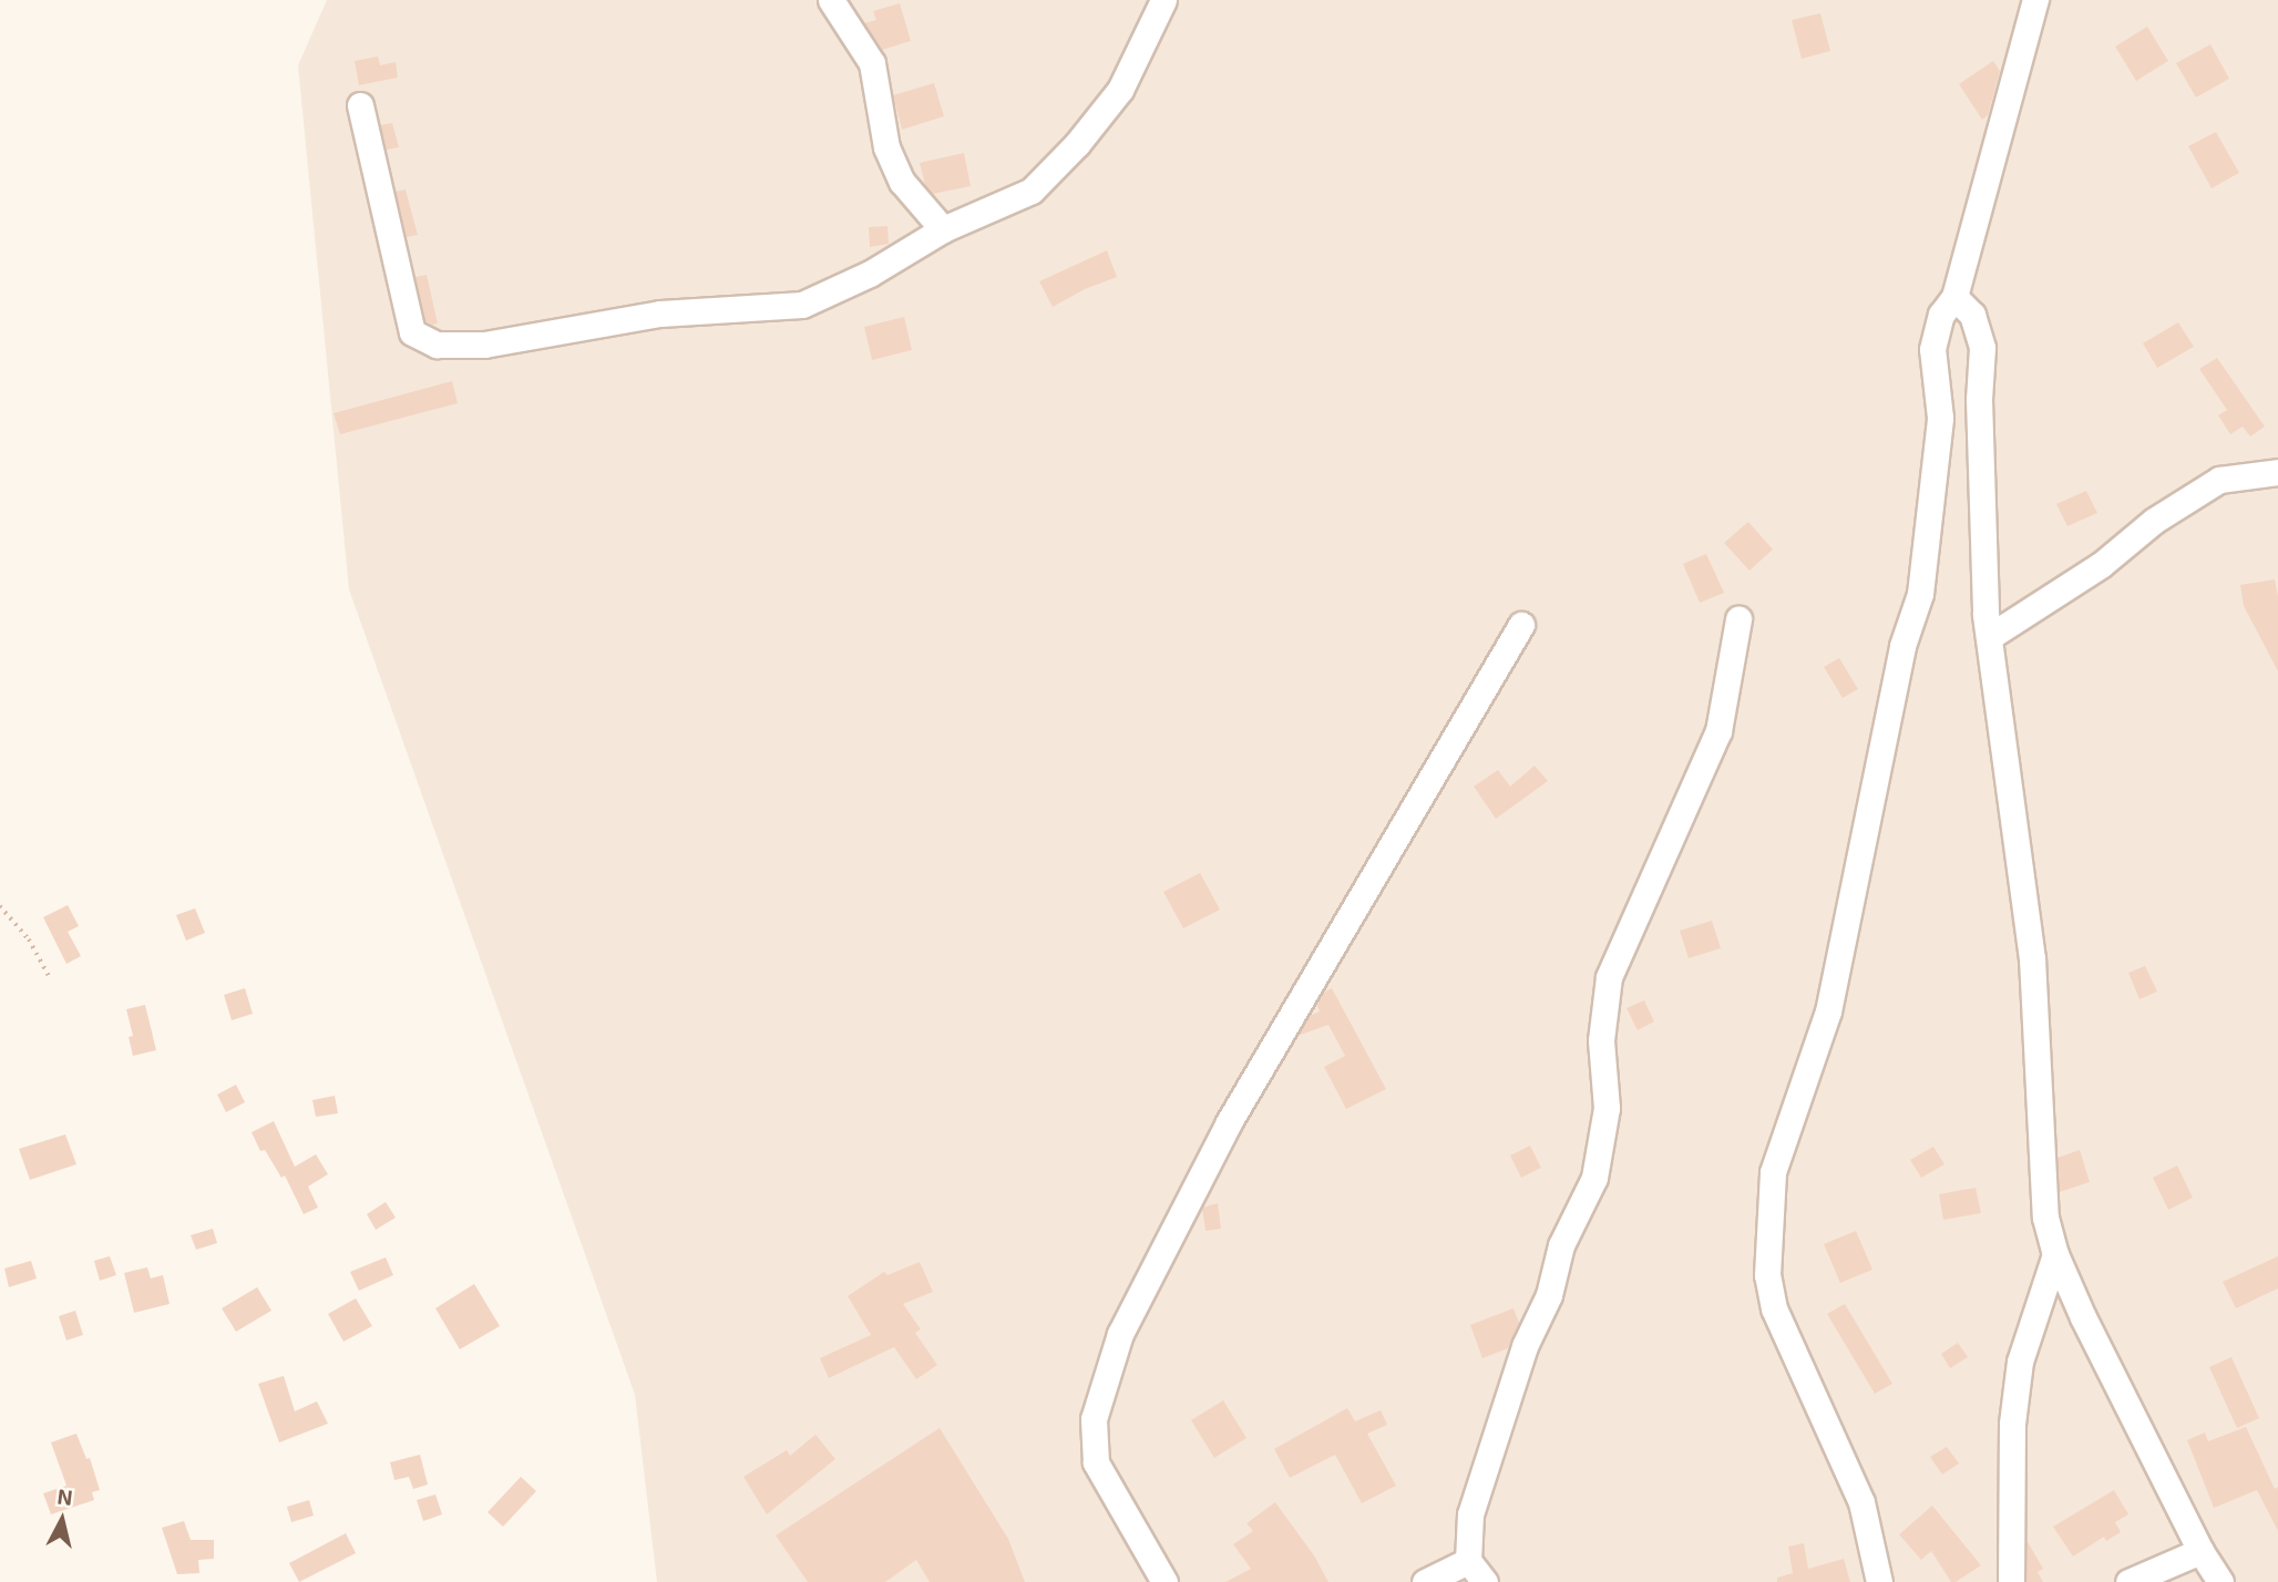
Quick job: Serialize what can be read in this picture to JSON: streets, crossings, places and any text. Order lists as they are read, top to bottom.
{
  "north": "top"
}
